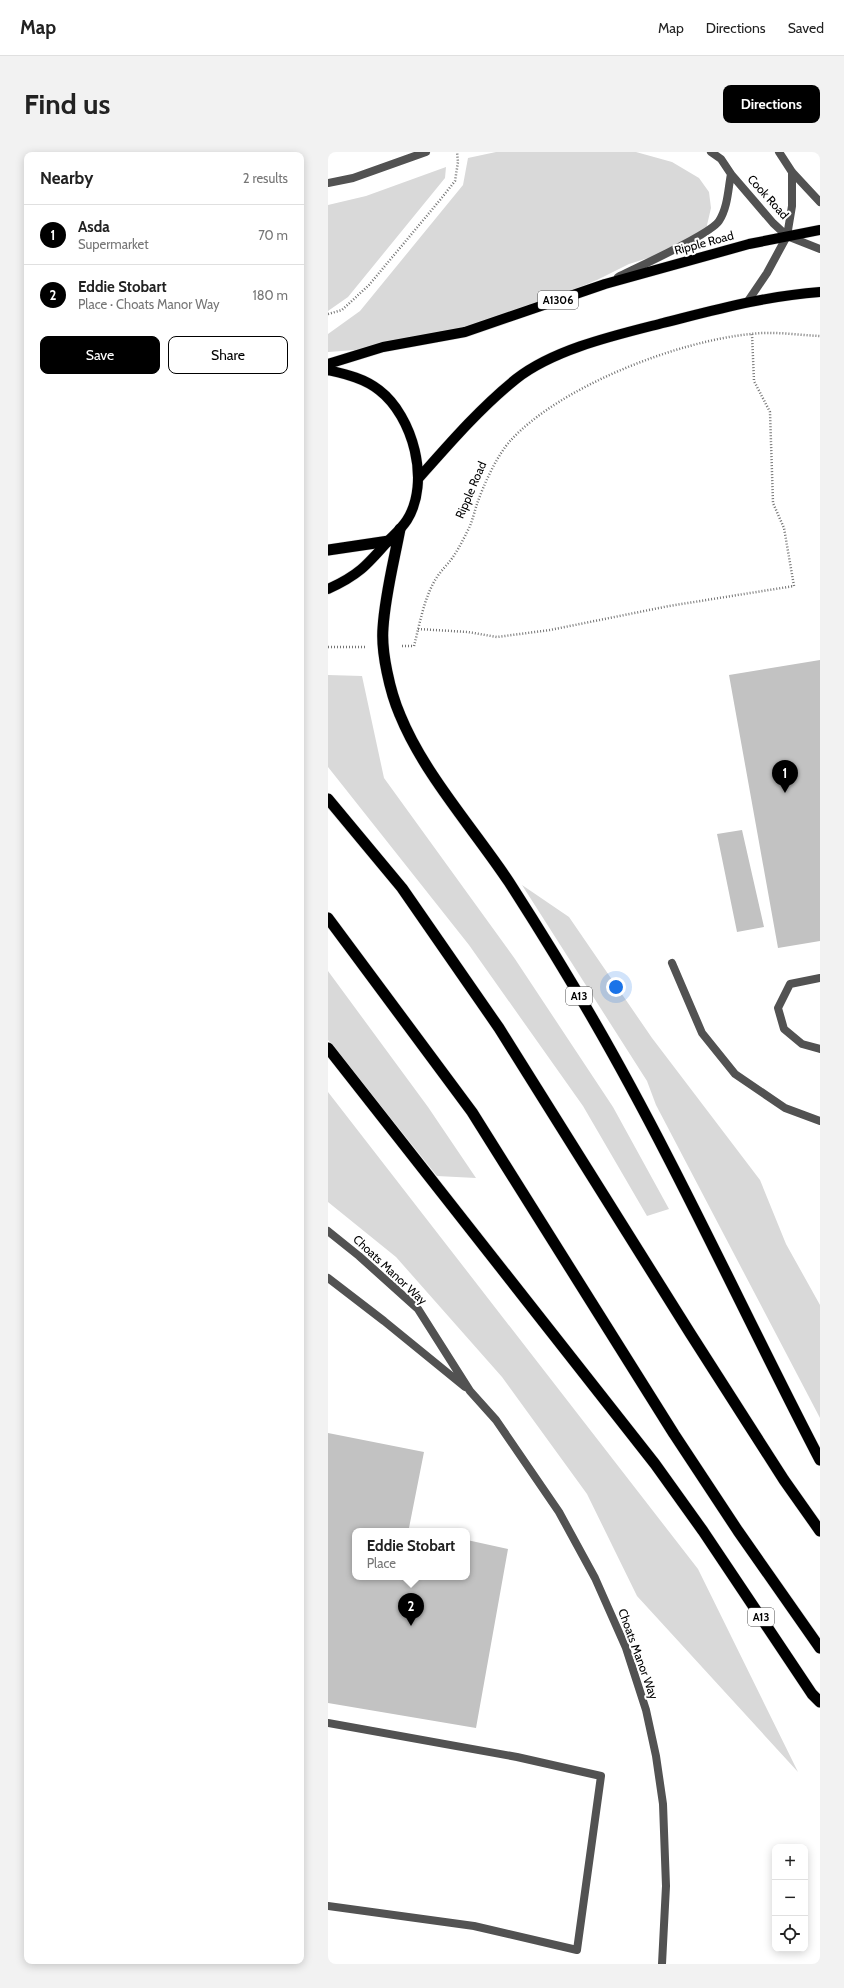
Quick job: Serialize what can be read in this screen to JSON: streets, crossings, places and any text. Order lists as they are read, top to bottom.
{
  "streets": {
    "highway": ["A13"],
    "main road": ["Ripple Road", "A1306"],
    "street": ["Cook Road", "Choats Manor Way"]
  },
  "crossings": [
    ["Cook Road", "Ripple Road"],
    ["Ripple Road", "A13"]
  ],
  "page": {
    "header": "Map",
    "nav": ["Map", "Directions", "Saved"],
    "buttons": [
      "Directions",
      ["Save", "Share"]
    ],
    "title": "Find us",
    "heading": ["Nearby", "2 results"],
    "list": [
      {
        "mark": "1",
        "name": "Asda",
        "note": "Supermarket",
        "value": "70 m"
      },
      {
        "mark": "2",
        "name": "Eddie Stobart",
        "note": "Place · Choats Manor Way",
        "value": "180 m"
      }
    ],
    "pins": ["1", "2"],
    "popup": ["Eddie Stobart", "Place"],
    "map_buttons": ["+", "−"]
  }
}
